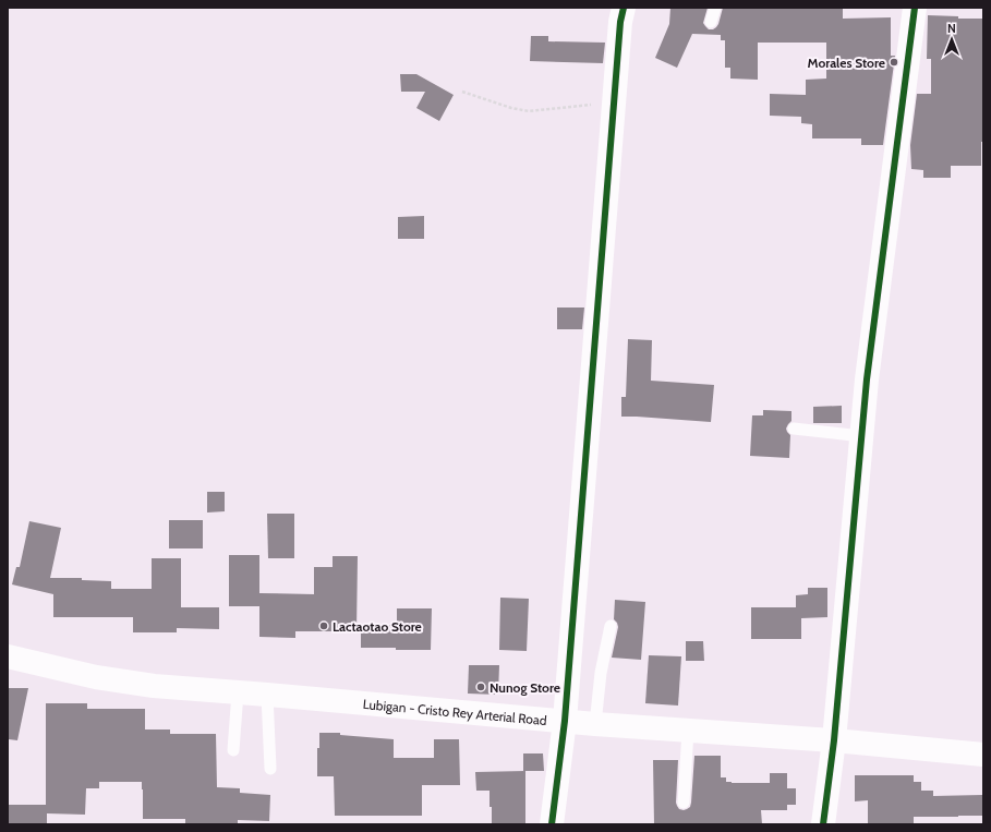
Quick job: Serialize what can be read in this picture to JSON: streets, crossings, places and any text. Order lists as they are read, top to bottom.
{
  "streets": {
    "street": ["Lubigan - Cristo Rey Arterial Road"]
  },
  "places": ["Morales Store", "Lactaotao Store", "Nunog Store"],
  "north": "top"
}
